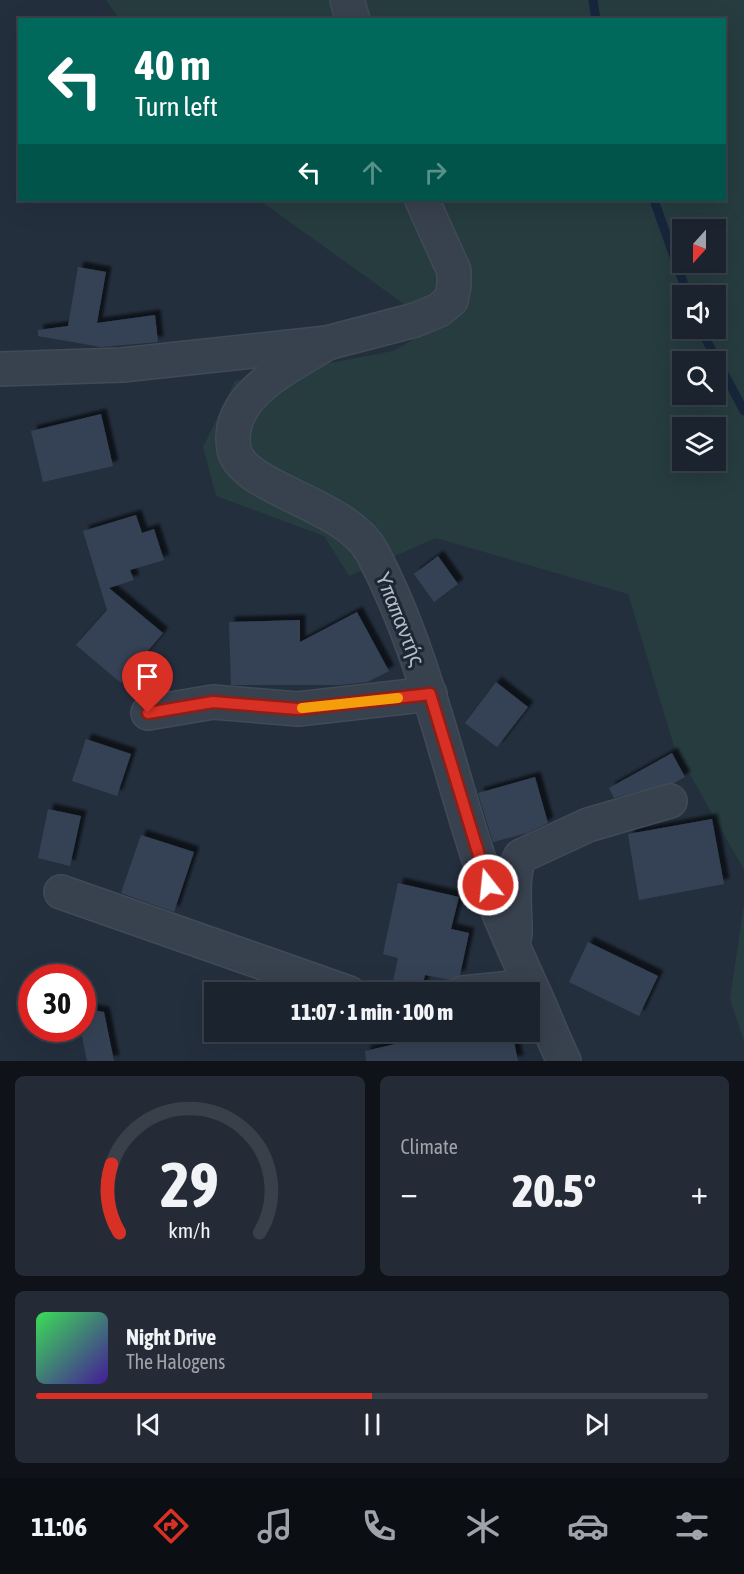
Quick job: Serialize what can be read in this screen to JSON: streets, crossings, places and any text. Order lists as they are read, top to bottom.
{
  "streets": {
    "street": ["Υπαπαντής"]
  },
  "north": "bottom",
  "page": {
    "turn": ["40 m", "Turn left"],
    "limit": "30",
    "trip": "11:07 · 1 min · 100 m",
    "tile": "Climate",
    "heat": ["−", "20.5°", "+"],
    "song": ["Night Drive", "The Halogens"],
    "tabs": "11:06",
    "gauge": ["29", "km/h"]
  }
}
